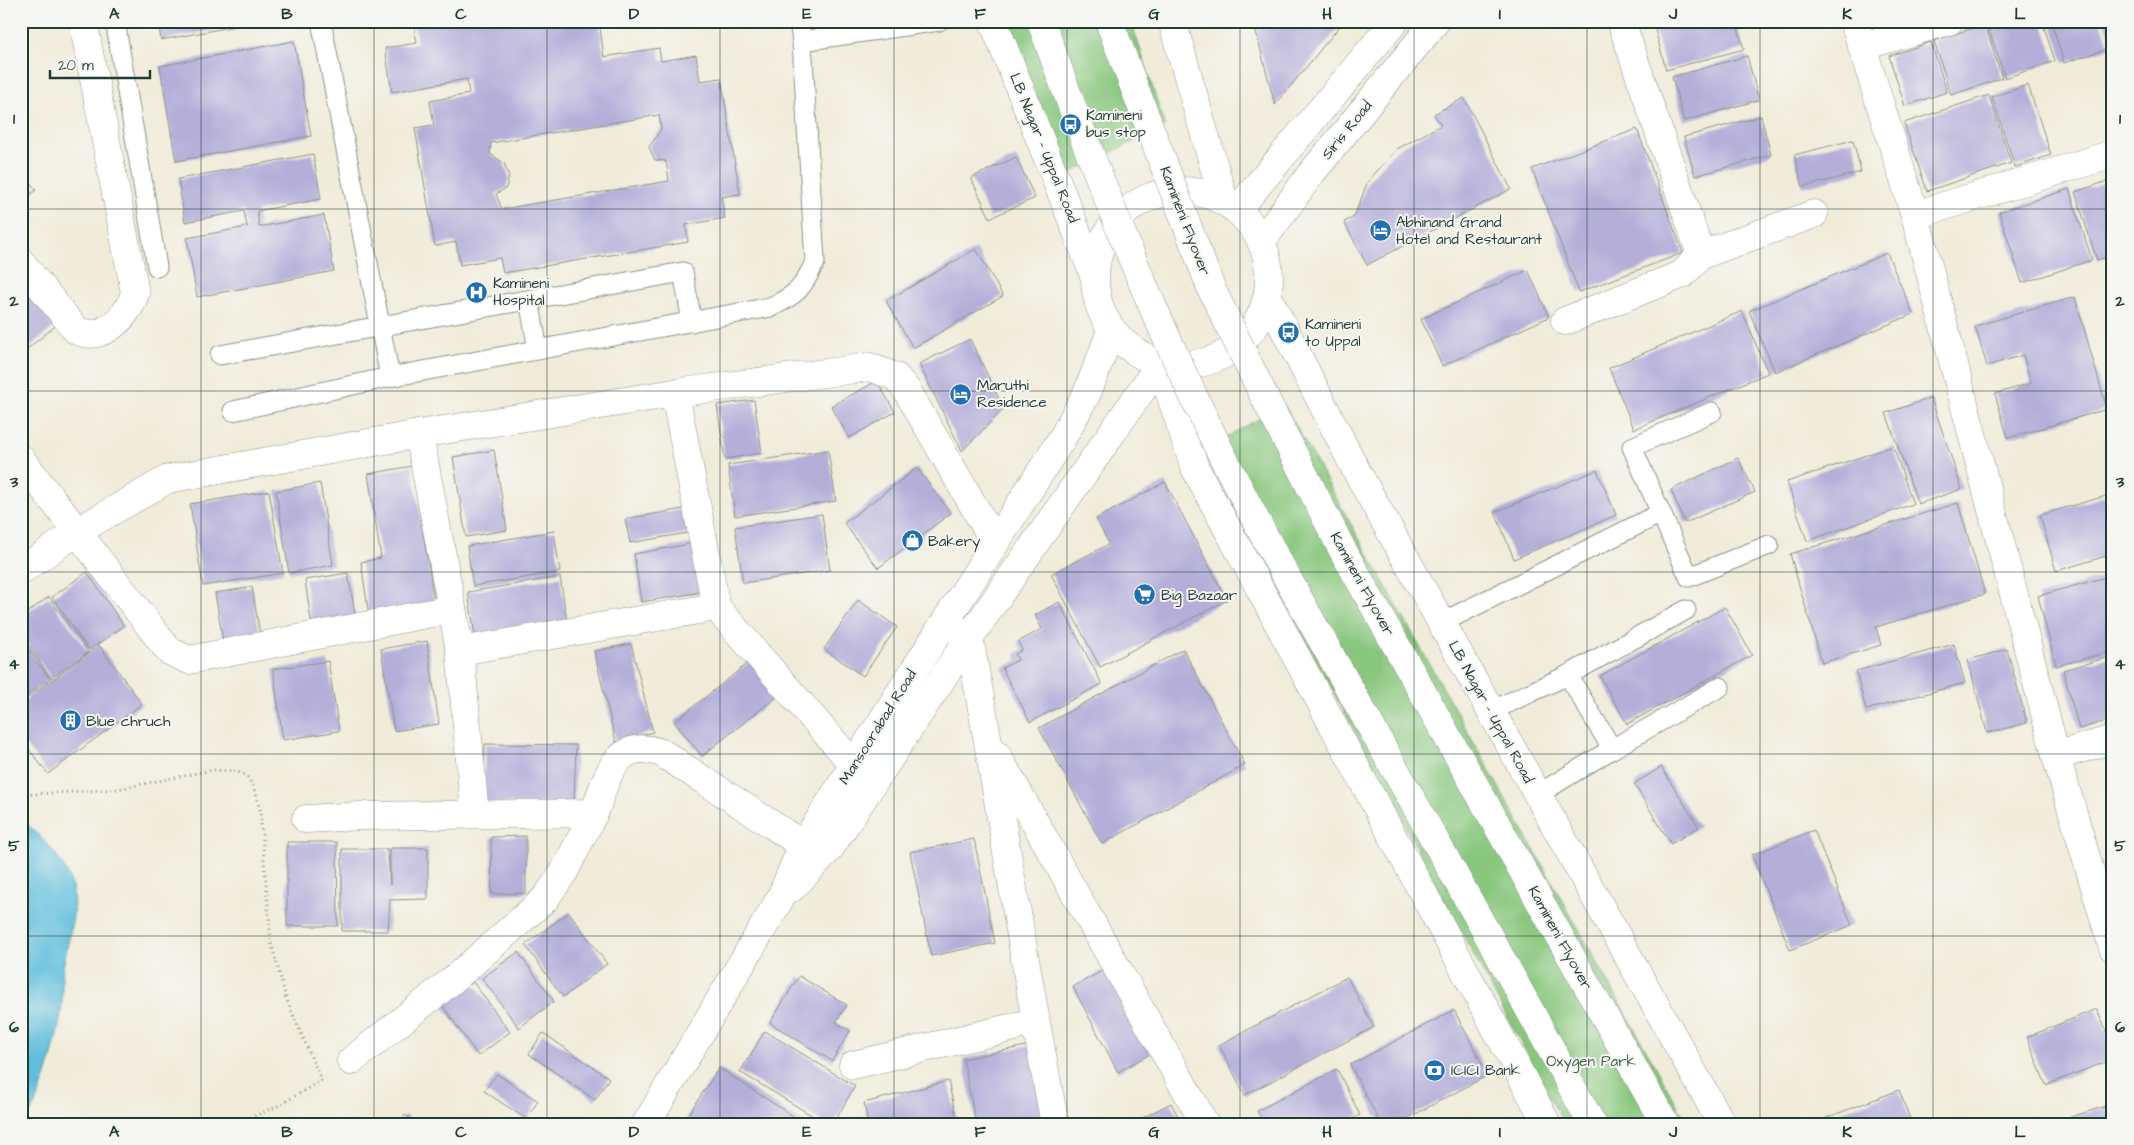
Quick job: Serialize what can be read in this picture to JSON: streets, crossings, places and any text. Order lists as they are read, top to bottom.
{
  "streets": {
    "main road": [
      "Siris Road",
      "LB Nagar - Uppal Road",
      "Kamineni Flyover",
      "Mansoorabad Road"
    ]
  },
  "crossings": [
    ["Siris Road", "LB Nagar - Uppal Road"],
    ["Siris Road", "Mansoorabad Road"],
    ["LB Nagar - Uppal Road", "Mansoorabad Road"]
  ],
  "parks": ["Oxygen Park"],
  "places": {
    "bus stop": ["Kamineni bus stop", "Kamineni to Uppal"],
    "hotel": ["Abhinand Grand Hotel and Restaurant", "Maruthi Residence"],
    "hospital": ["Kamineni Hospital"],
    "shop": ["Bakery"],
    "supermarket": ["Big Bazaar"],
    "building": ["Blue chruch"],
    "bank": ["ICICI Bank"]
  },
  "scale_bar": "20 m",
  "grid": {
    "columns": [
      "A",
      "B",
      "C",
      "D",
      "E",
      "F",
      "G",
      "H",
      "I",
      "J",
      "K",
      "L"
    ],
    "rows": [
      "1",
      "2",
      "3",
      "4",
      "5",
      "6"
    ]
  }
}
